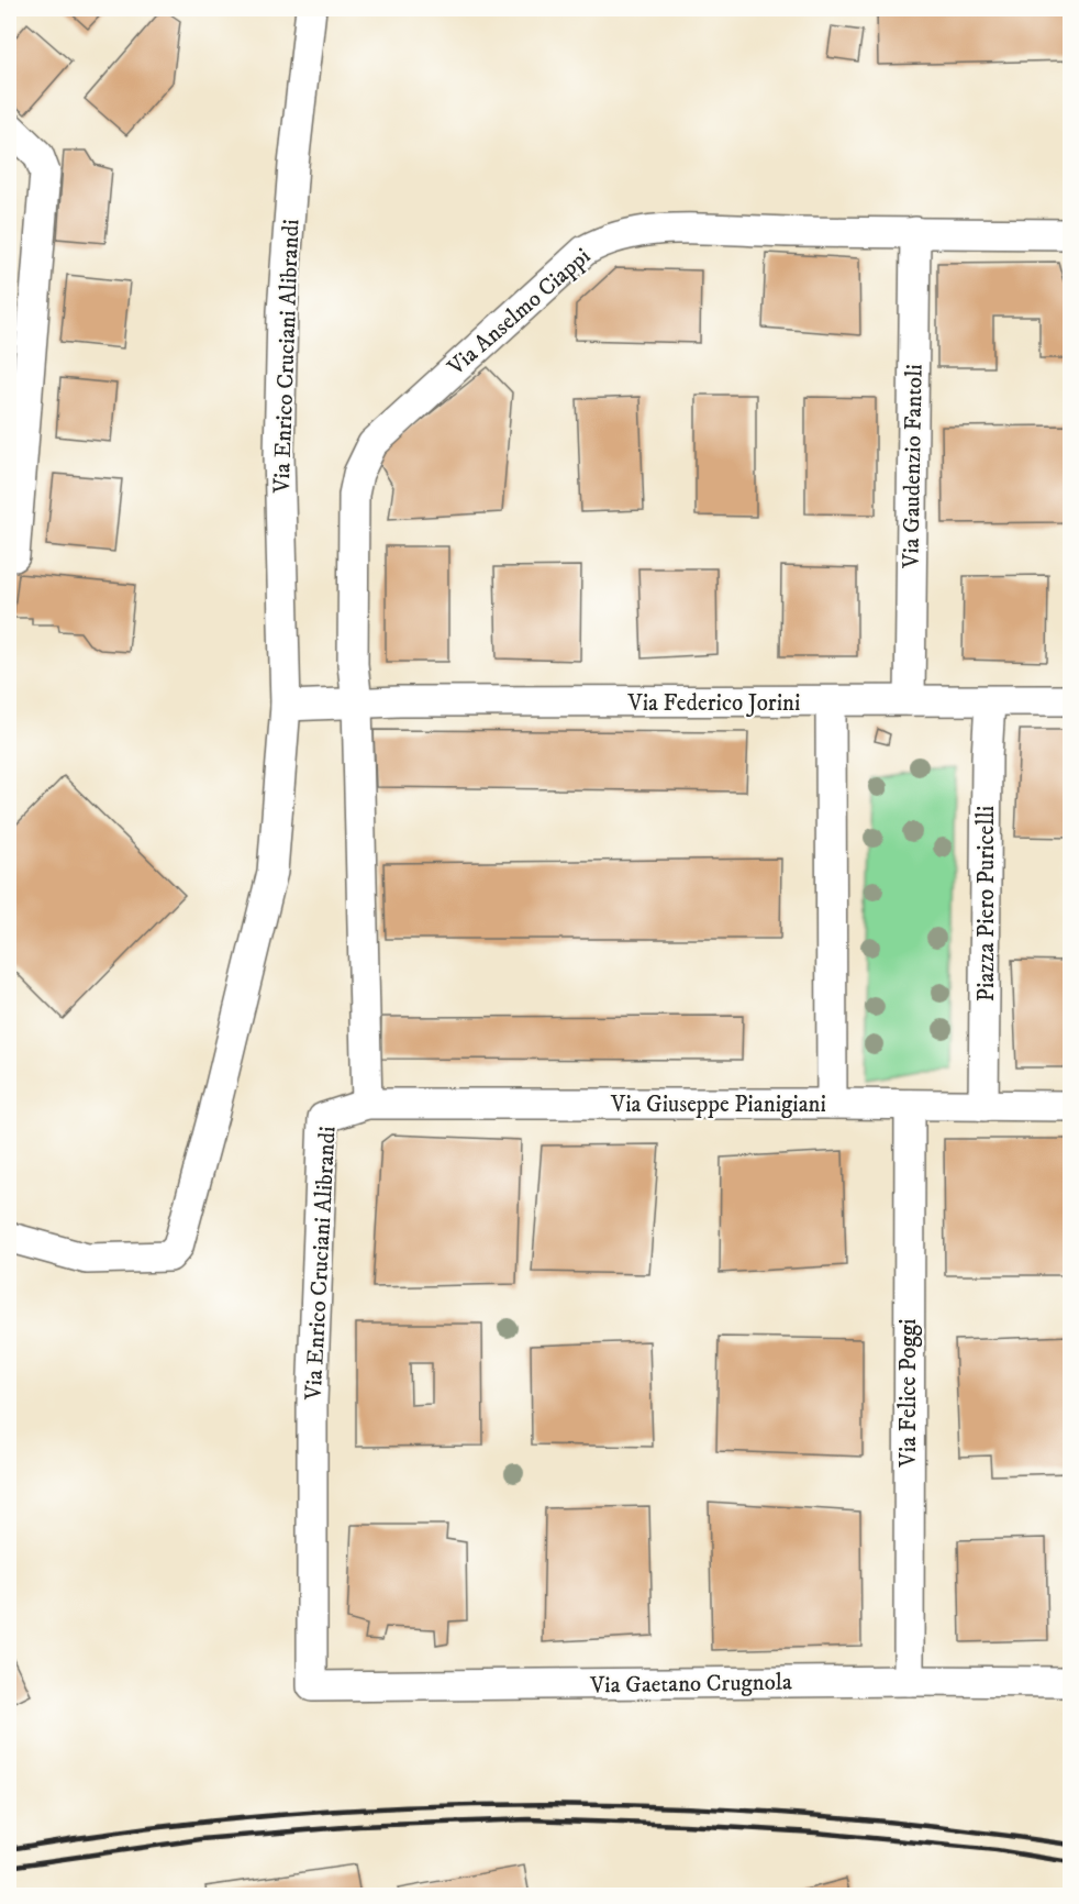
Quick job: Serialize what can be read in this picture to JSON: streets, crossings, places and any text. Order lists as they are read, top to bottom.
{
  "streets": {
    "street": [
      "Via Anselmo Ciappi",
      "Via Enrico Cruciani Alibrandi",
      "Via Gaudenzio Fantoli",
      "Via Federico Jorini",
      "Piazza Piero Puricelli",
      "Via Giuseppe Pianigiani",
      "Via Felice Poggi",
      "Via Gaetano Crugnola"
    ]
  },
  "crossings": [
    ["Via Anselmo Ciappi", "Via Gaudenzio Fantoli"],
    ["Via Anselmo Ciappi", "Via Federico Jorini"],
    ["Via Enrico Cruciani Alibrandi", "Via Giuseppe Pianigiani"],
    ["Via Enrico Cruciani Alibrandi", "Via Gaetano Crugnola"],
    ["Via Gaudenzio Fantoli", "Via Federico Jorini"],
    ["Via Federico Jorini", "Piazza Piero Puricelli"],
    ["Piazza Piero Puricelli", "Via Giuseppe Pianigiani"],
    ["Via Giuseppe Pianigiani", "Via Felice Poggi"],
    ["Via Felice Poggi", "Via Gaetano Crugnola"]
  ]
}
